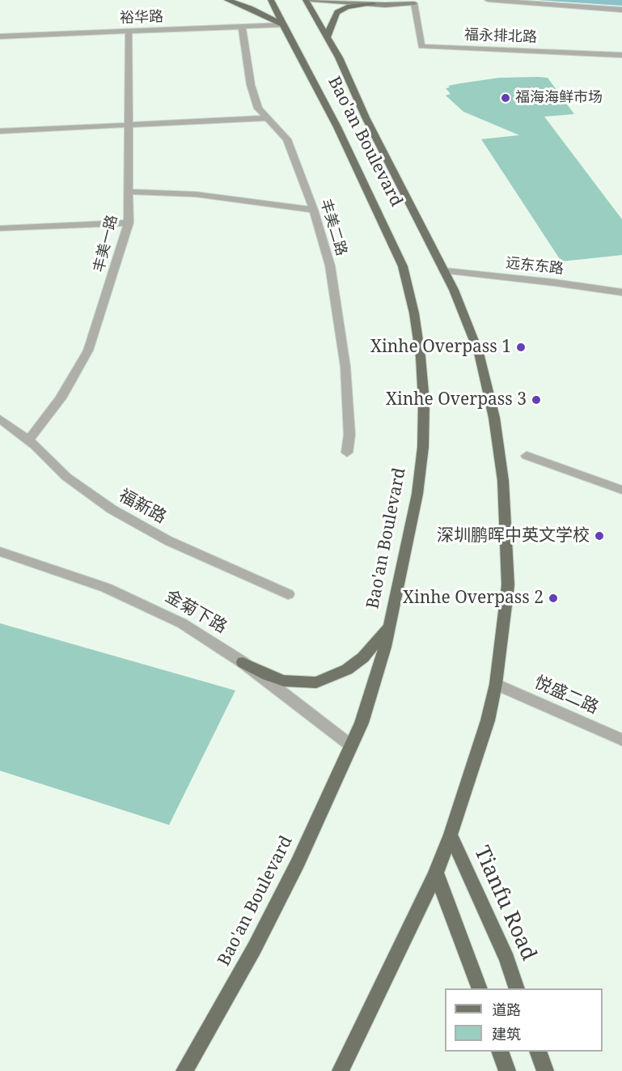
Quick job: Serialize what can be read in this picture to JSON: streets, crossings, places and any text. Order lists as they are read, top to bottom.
{
  "streets": {
    "main road": ["Bao'an Boulevard", "Tianfu Road"],
    "street": [
      "裕华路",
      "福永排北路",
      "丰美二路",
      "丰美一路",
      "远东东路",
      "福新路",
      "金菊下路",
      "悦盛二路"
    ]
  },
  "crossings": [
    ["裕华路", "Bao'an Boulevard"],
    ["裕华路", "丰美二路"],
    ["裕华路", "丰美一路"],
    ["Bao'an Boulevard", "远东东路"],
    ["Bao'an Boulevard", "金菊下路"],
    ["Bao'an Boulevard", "悦盛二路"],
    ["Bao'an Boulevard", "Tianfu Road"],
    ["丰美一路", "福新路"]
  ],
  "places": [
    "福海海鲜市场",
    "Xinhe Overpass 1",
    "Xinhe Overpass 3",
    "深圳鹏晖中英文学校",
    "Xinhe Overpass 2"
  ],
  "legend": ["道路", "建筑"]
}
